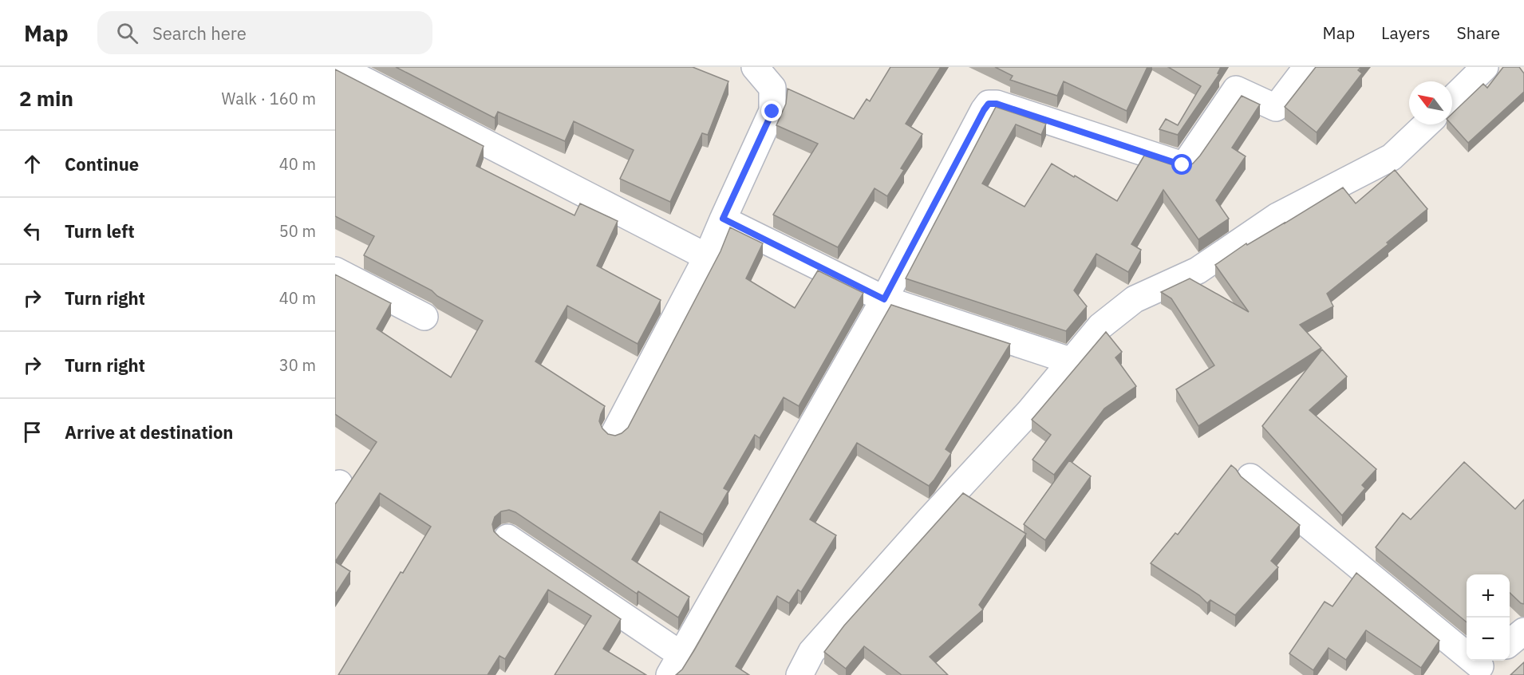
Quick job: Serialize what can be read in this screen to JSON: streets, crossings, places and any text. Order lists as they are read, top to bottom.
{
  "north": "top left",
  "page": {
    "header": "Map",
    "search": "Search here",
    "nav": ["Map", "Layers", "Share"],
    "heading": ["2 min", "Walk · 160 m"],
    "list": [
      ["Continue", "40 m"],
      ["Turn left", "50 m"],
      ["Turn right", "40 m"],
      ["Turn right", "30 m"],
      "Arrive at destination"
    ],
    "map_buttons": ["+", "−"]
  }
}
